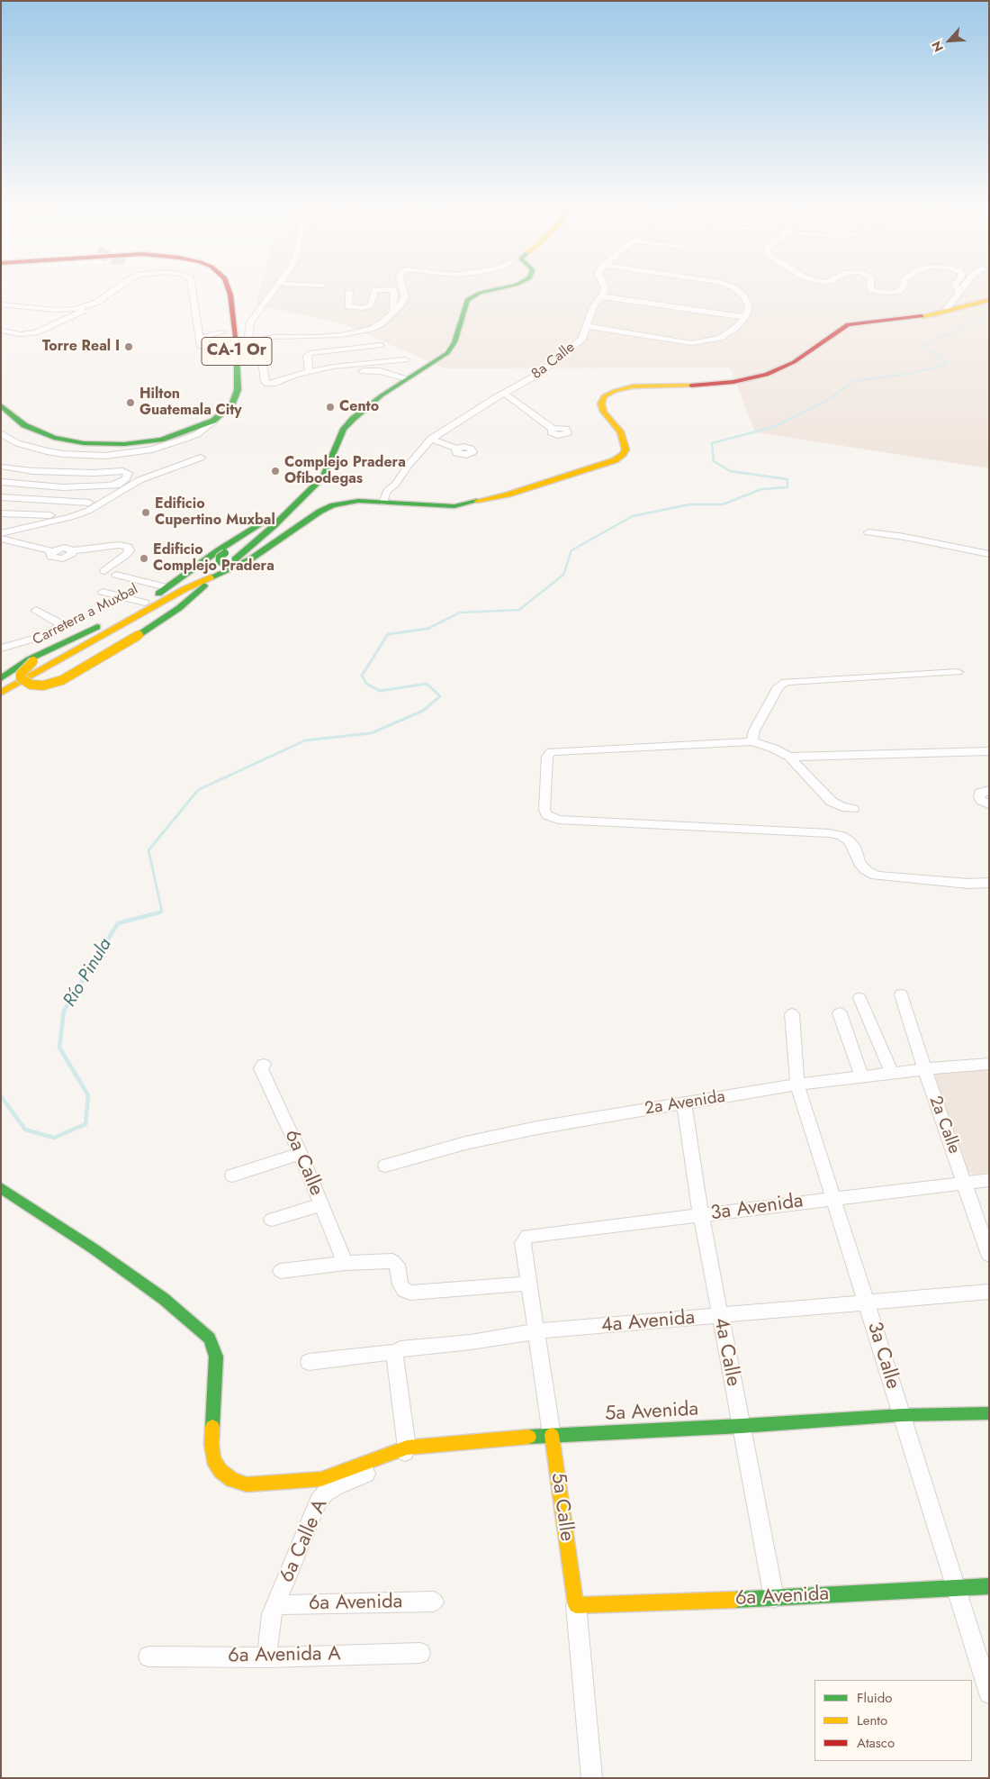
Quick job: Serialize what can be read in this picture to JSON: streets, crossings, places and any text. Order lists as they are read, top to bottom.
{
  "streets": {
    "main road": [
      "CA-1 Or",
      "Carretera a Muxbal",
      "5a Avenida",
      "5a Calle",
      "6a Avenida"
    ],
    "street": [
      "8a Calle",
      "2a Avenida",
      "2a Calle",
      "6a Calle",
      "3a Avenida",
      "4a Avenida",
      "4a Calle",
      "3a Calle",
      "6a Calle A",
      "6a Avenida A"
    ]
  },
  "crossings": [
    ["2a Avenida", "2a Calle"],
    ["2a Avenida", "4a Calle"],
    ["2a Avenida", "3a Calle"],
    ["2a Calle", "3a Avenida"],
    ["3a Avenida", "4a Calle"],
    ["3a Avenida", "3a Calle"],
    ["3a Avenida", "5a Calle"],
    ["4a Avenida", "4a Calle"],
    ["4a Avenida", "3a Calle"],
    ["4a Avenida", "5a Calle"],
    ["4a Calle", "5a Avenida"],
    ["4a Calle", "6a Avenida"],
    ["3a Calle", "5a Avenida"],
    ["3a Calle", "6a Avenida"],
    ["5a Avenida", "5a Calle"],
    ["5a Avenida", "6a Calle A"],
    ["5a Calle", "6a Avenida"],
    ["6a Calle A", "6a Avenida"],
    ["6a Calle A", "6a Avenida A"]
  ],
  "water": ["Río Pinula"],
  "places": [
    "Torre Real I",
    "Hilton Guatemala City",
    "Cento",
    "Complejo Pradera Ofibodegas",
    "Edificio Cupertino Muxbal",
    "Edificio Complejo Pradera"
  ],
  "legend": ["Fluido", "Lento", "Atasco"],
  "north": "bottom left"
}
